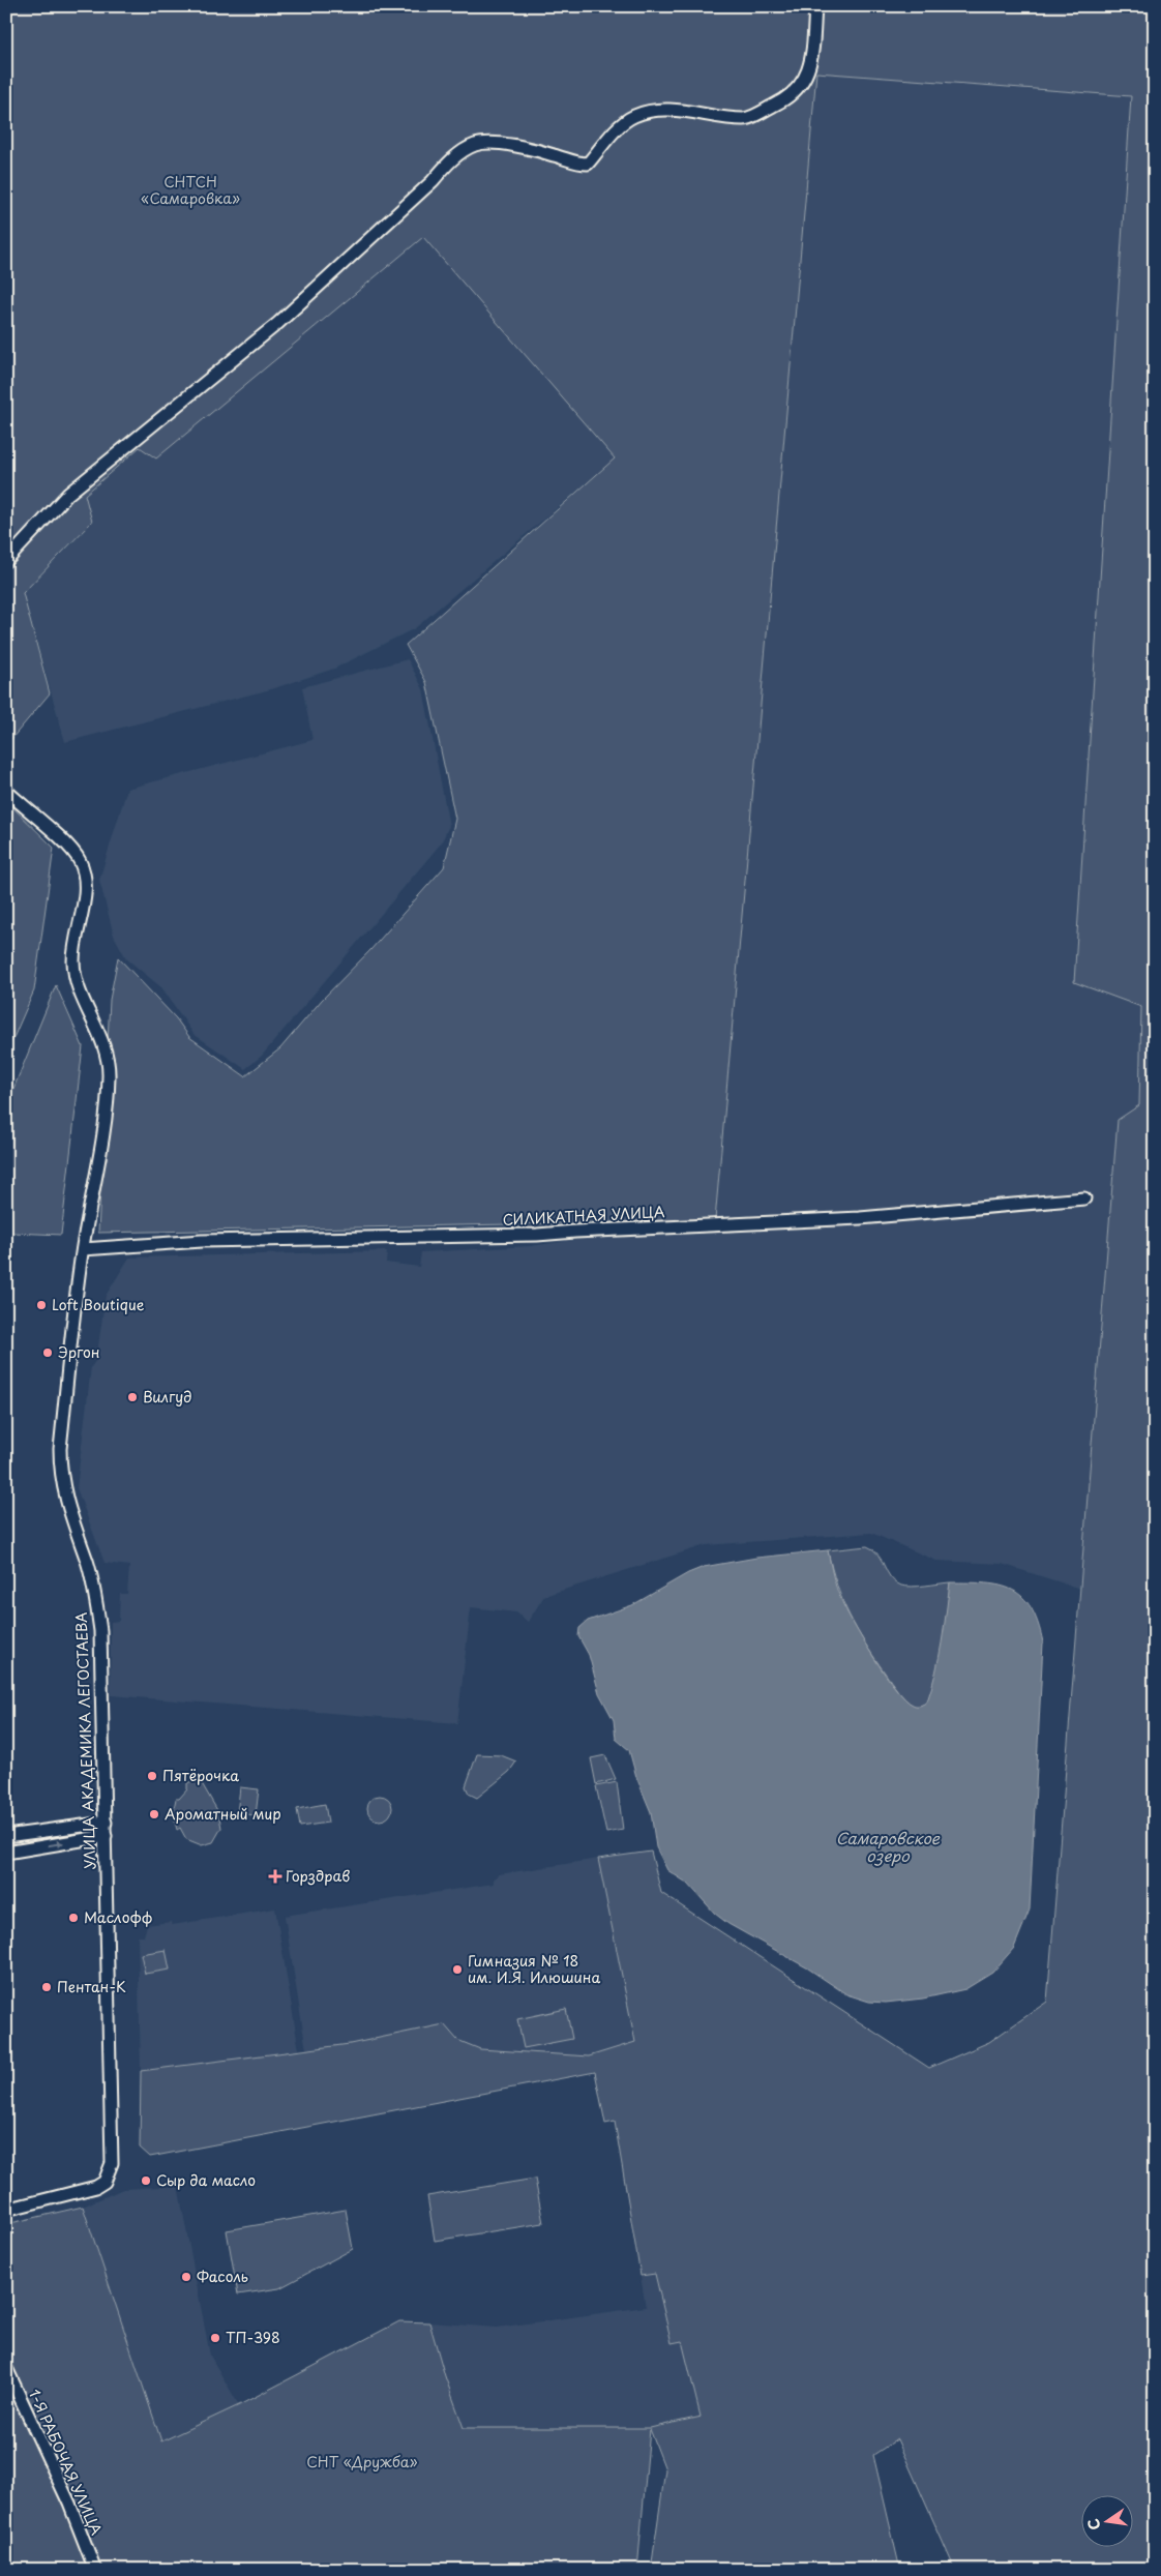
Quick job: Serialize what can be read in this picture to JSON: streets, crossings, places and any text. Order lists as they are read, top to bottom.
{
  "streets": {
    "street": ["СИЛИКАТНАЯ УЛИЦА", "УЛИЦА АКАДЕМИКА ЛЕГОСТАЕВА", "1-Я РАБОЧАЯ УЛИЦА"]
  },
  "crossings": [
    ["СИЛИКАТНАЯ УЛИЦА", "УЛИЦА АКАДЕМИКА ЛЕГОСТАЕВА"]
  ],
  "water": ["Самаровское озеро"],
  "parks": ["СНТСН «Самаровка»", "СНТ «Дружба»"],
  "places": {
    "other": [
      "Loft Boutique",
      "Эргон",
      "Вилгуд",
      "Пятёрочка",
      "Ароматный мир",
      "Маслофф",
      "Гимназия № 18 им. И.Я. Илюшина",
      "Пентан-К",
      "Сыр да масло",
      "Фасоль",
      "ТП-398"
    ],
    "health": ["Горздрав"]
  },
  "north": "left"
}
